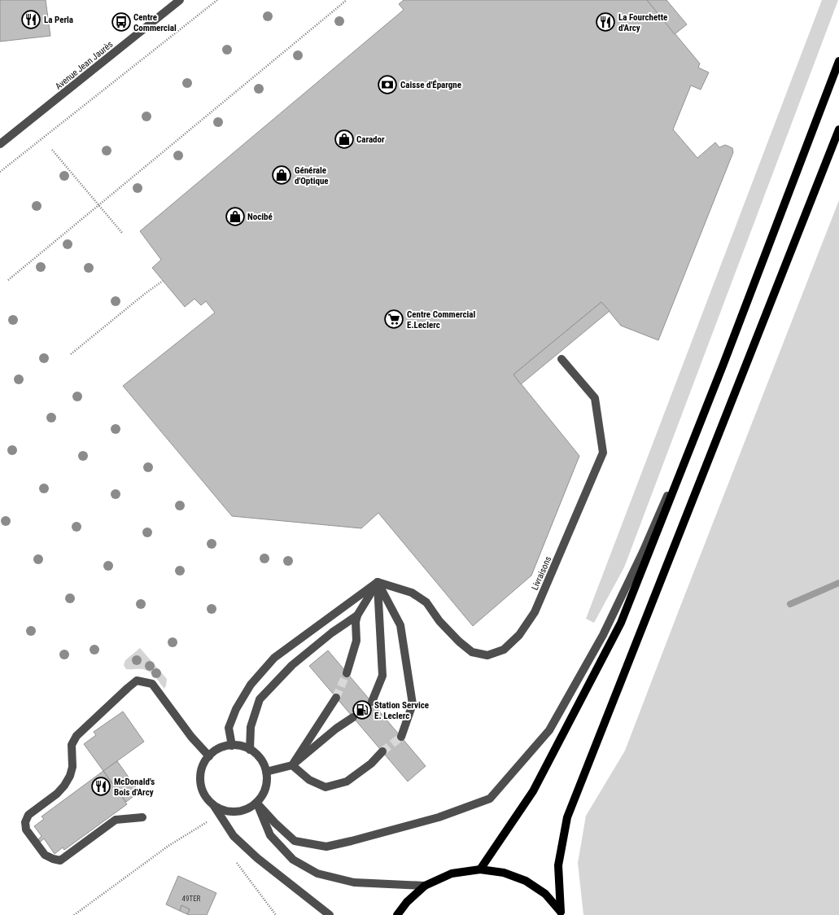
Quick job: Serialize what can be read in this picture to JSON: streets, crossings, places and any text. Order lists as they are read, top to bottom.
{
  "streets": {
    "street": ["Avenue Jean Jaurès", "Livraisons"]
  },
  "places": {
    "restaurant": ["La Perla", "La Fourchette d'Arcy", "McDonald's Bois d'Arcy"],
    "bus stop": ["Centre Commercial"],
    "bank": ["Caisse d'Épargne"],
    "shop": ["Carador", "Générale d'Optique", "Nocibé"],
    "supermarket": ["Centre Commercial E.Leclerc"],
    "fuel station": ["Station Service E. Leclerc"]
  },
  "house_numbers": ["49TER"]
}
